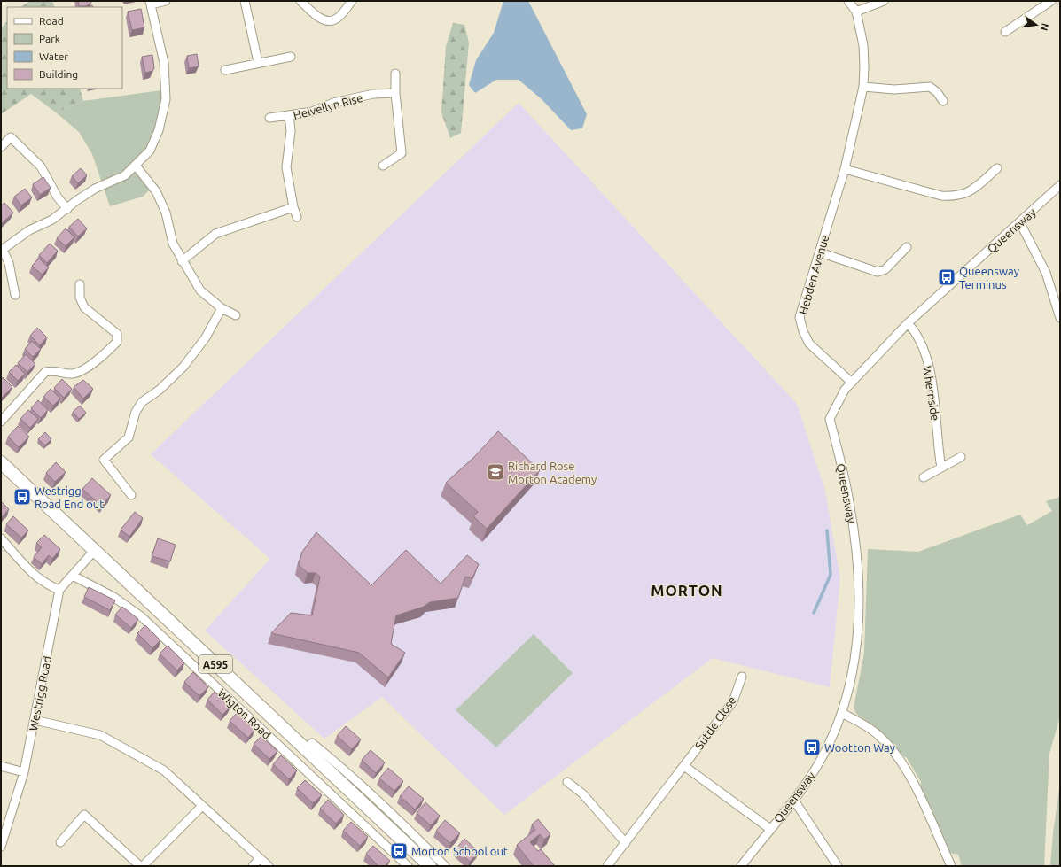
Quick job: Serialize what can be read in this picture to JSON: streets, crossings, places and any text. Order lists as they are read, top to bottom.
{
  "streets": {
    "main road": ["A595", "Wigton Road"],
    "street": [
      "Helvellyn Rise",
      "Queensway",
      "Hebden Avenue",
      "Whernside",
      "Westrigg Road",
      "Suttle Close"
    ]
  },
  "crossings": [
    ["Queensway", "Hebden Avenue"],
    ["Queensway", "Whernside"]
  ],
  "districts": ["MORTON"],
  "places": {
    "bus stop": [
      "Queensway Terminus",
      "Westrigg Road End out",
      "Wootton Way",
      "Morton School out"
    ],
    "school or university": ["Richard Rose Morton Academy"]
  },
  "legend": [
    "Road",
    "Park",
    "Water",
    "Building"
  ],
  "north": "right"
}
